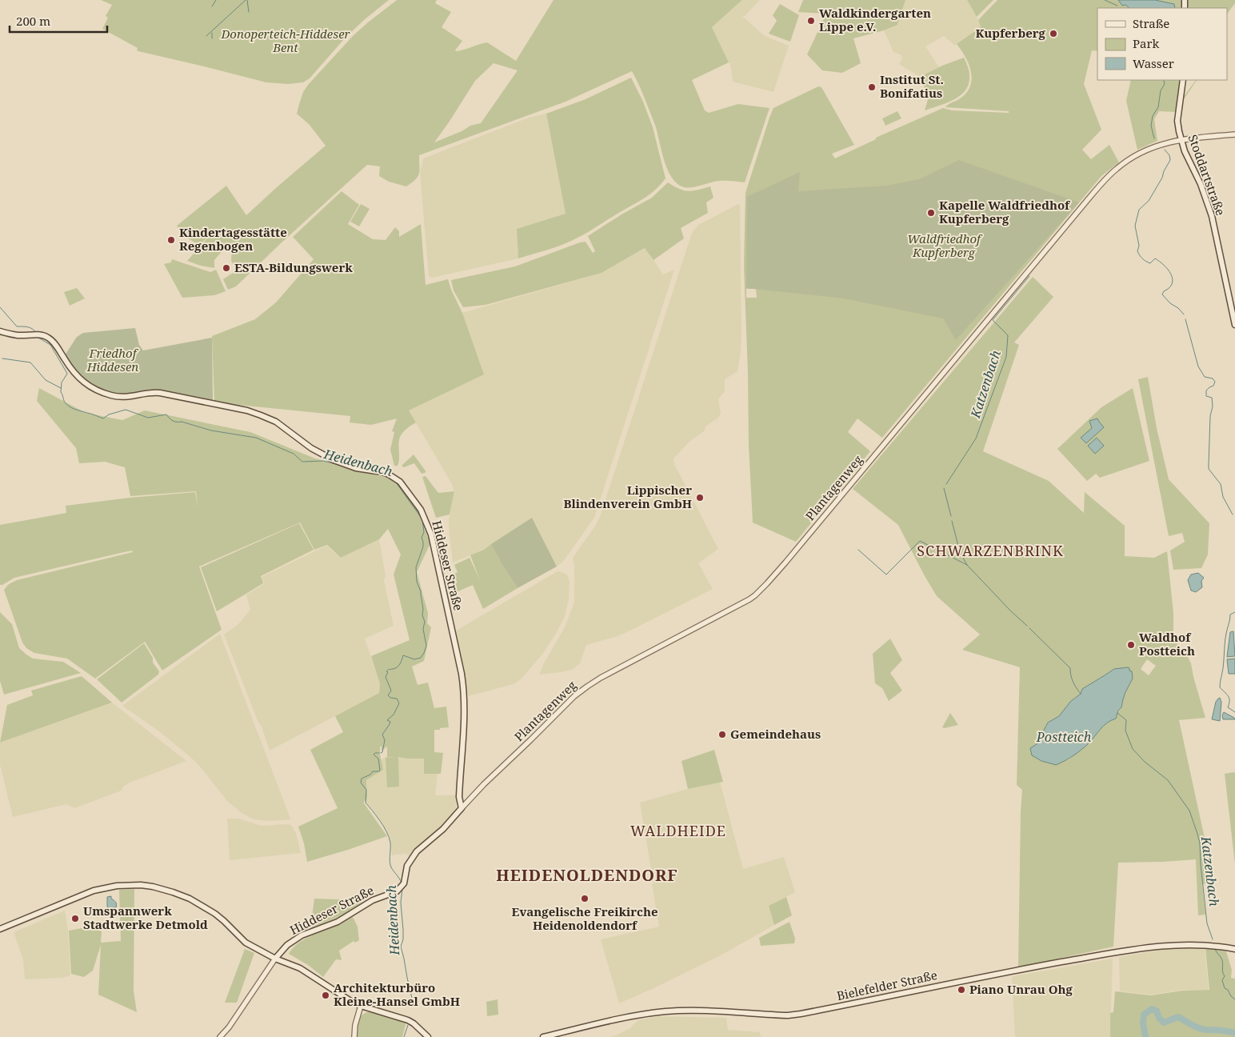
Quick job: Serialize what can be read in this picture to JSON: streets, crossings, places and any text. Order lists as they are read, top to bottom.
{
  "streets": {
    "main road": ["Stoddartstraße", "Hiddeser Straße", "Bielefelder Straße"],
    "street": ["Plantagenweg"]
  },
  "crossings": [
    ["Stoddartstraße", "Plantagenweg"],
    ["Plantagenweg", "Hiddeser Straße"]
  ],
  "districts": ["SCHWARZENBRINK", "WALDHEIDE", "HEIDENOLDENDORF"],
  "water": ["Katzenbach", "Heidenbach", "Postteich"],
  "parks": ["Donoperteich-Hiddeser Bent", "Waldfriedhof Kupferberg", "Friedhof Hiddesen"],
  "places": [
    "Waldkindergarten Lippe e.V.",
    "Kupferberg",
    "Institut St. Bonifatius",
    "Kapelle Waldfriedhof Kupferberg",
    "Kindertagesstätte Regenbogen",
    "ESTA-Bildungswerk",
    "Lippischer Blindenverein GmbH",
    "Waldhof Postteich",
    "Gemeindehaus",
    "Evangelische Freikirche Heidenoldendorf",
    "Umspannwerk Stadtwerke Detmold",
    "Piano Unrau Ohg",
    "Architekturbüro Kleine-Hansel GmbH"
  ],
  "legend": ["Straße", "Park", "Wasser"],
  "scale_bar": "200 m"
}
